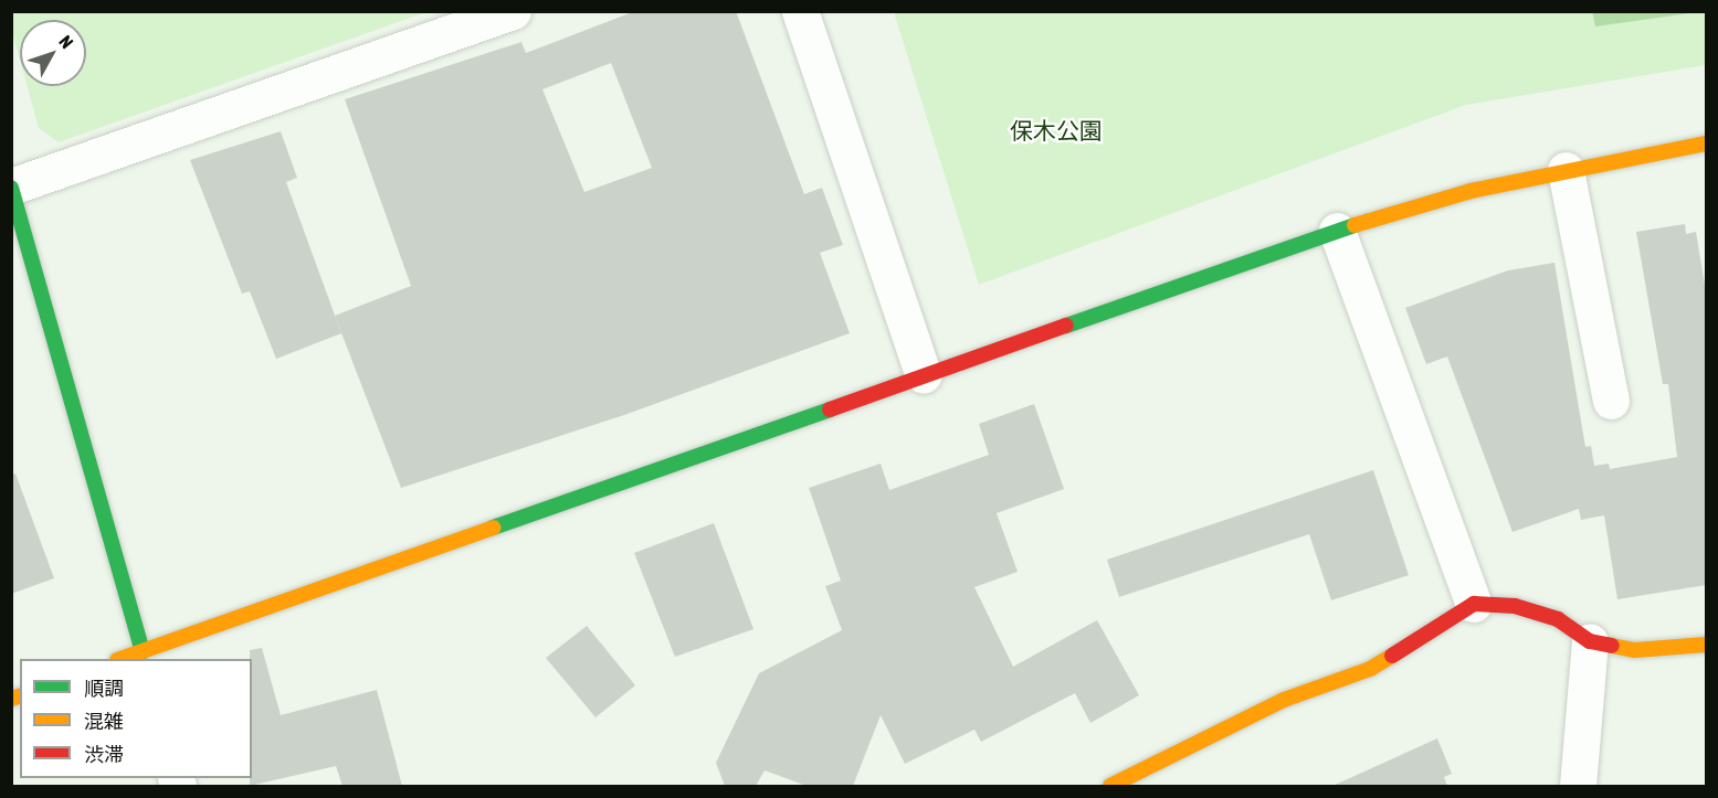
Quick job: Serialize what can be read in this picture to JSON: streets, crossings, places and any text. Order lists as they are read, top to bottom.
{
  "parks": ["保木公園"],
  "legend": ["順調", "混雑", "渋滞"],
  "north": "top right"
}
